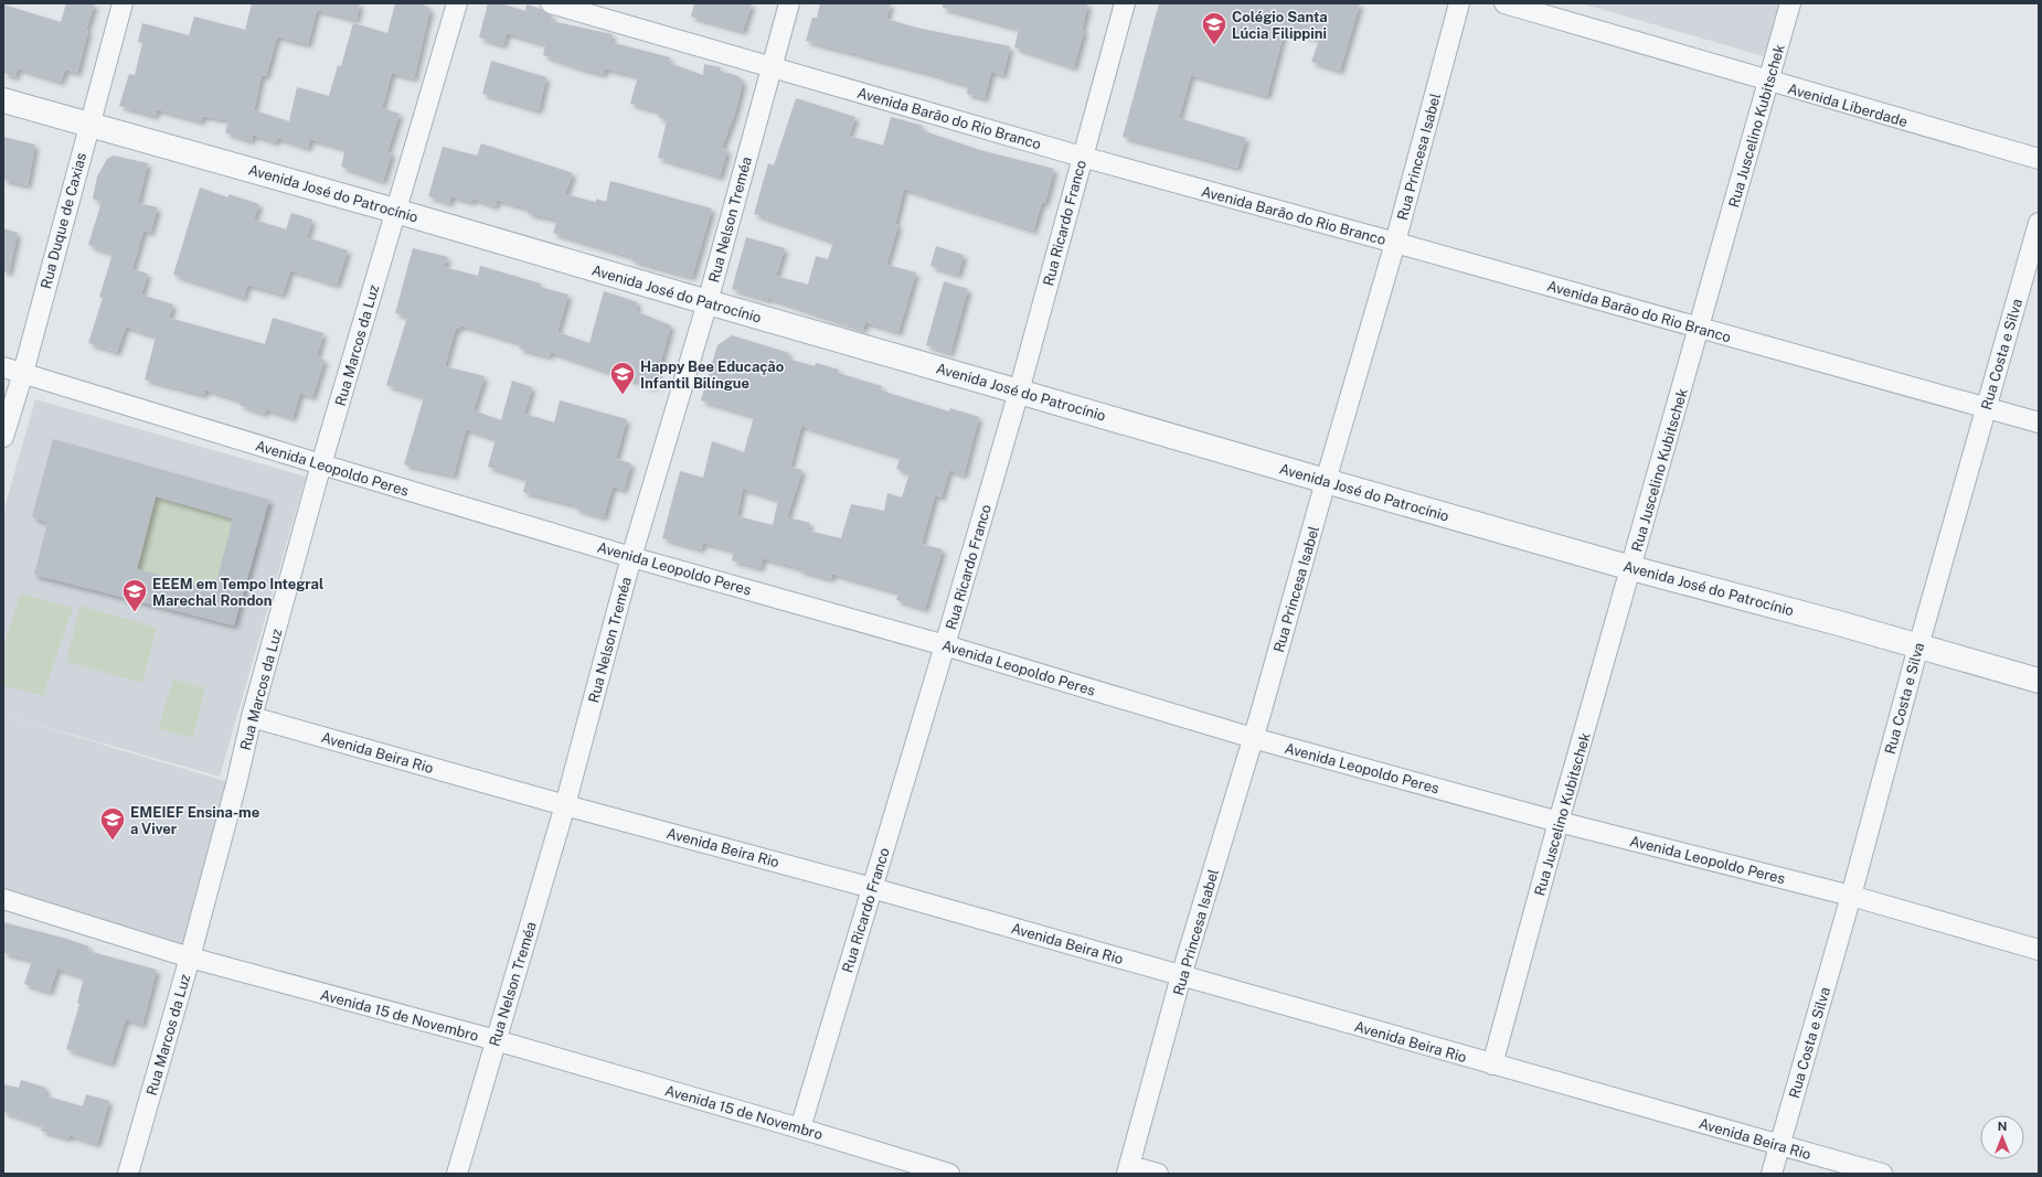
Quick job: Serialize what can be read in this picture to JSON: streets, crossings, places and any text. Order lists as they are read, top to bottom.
{
  "streets": {
    "street": [
      "Avenida Liberdade",
      "Avenida Barão do Rio Branco",
      "Rua Juscelino Kubitschek",
      "Rua Princesa Isabel",
      "Avenida José do Patrocínio",
      "Rua Nelson Treméa",
      "Rua Duque de Caxias",
      "Rua Ricardo Franco",
      "Rua Marcos da Luz",
      "Rua Costa e Silva",
      "Avenida Leopoldo Peres",
      "Avenida Beira Rio",
      "Avenida 15 de Novembro"
    ]
  },
  "crossings": [
    ["Avenida Liberdade", "Rua Juscelino Kubitschek"],
    ["Avenida Barão do Rio Branco", "Rua Juscelino Kubitschek"],
    ["Avenida Barão do Rio Branco", "Rua Princesa Isabel"],
    ["Avenida Barão do Rio Branco", "Rua Nelson Treméa"],
    ["Avenida Barão do Rio Branco", "Rua Ricardo Franco"],
    ["Avenida Barão do Rio Branco", "Rua Costa e Silva"],
    ["Rua Juscelino Kubitschek", "Avenida José do Patrocínio"],
    ["Rua Juscelino Kubitschek", "Avenida Leopoldo Peres"],
    ["Rua Juscelino Kubitschek", "Avenida Beira Rio"],
    ["Rua Princesa Isabel", "Avenida José do Patrocínio"],
    ["Rua Princesa Isabel", "Avenida Leopoldo Peres"],
    ["Rua Princesa Isabel", "Avenida Beira Rio"],
    ["Avenida José do Patrocínio", "Rua Nelson Treméa"],
    ["Avenida José do Patrocínio", "Rua Duque de Caxias"],
    ["Avenida José do Patrocínio", "Rua Ricardo Franco"],
    ["Avenida José do Patrocínio", "Rua Marcos da Luz"],
    ["Avenida José do Patrocínio", "Rua Costa e Silva"],
    ["Rua Nelson Treméa", "Avenida Leopoldo Peres"],
    ["Rua Nelson Treméa", "Avenida Beira Rio"],
    ["Rua Nelson Treméa", "Avenida 15 de Novembro"],
    ["Rua Duque de Caxias", "Avenida Leopoldo Peres"],
    ["Rua Ricardo Franco", "Avenida Leopoldo Peres"],
    ["Rua Ricardo Franco", "Avenida Beira Rio"],
    ["Rua Ricardo Franco", "Avenida 15 de Novembro"],
    ["Rua Marcos da Luz", "Avenida Leopoldo Peres"],
    ["Rua Marcos da Luz", "Avenida Beira Rio"],
    ["Rua Marcos da Luz", "Avenida 15 de Novembro"],
    ["Rua Costa e Silva", "Avenida Leopoldo Peres"],
    ["Rua Costa e Silva", "Avenida Beira Rio"]
  ],
  "places": {
    "school or university": [
      "Colégio Santa Lúcia Filippini",
      "Happy Bee Educação Infantil Bilíngue",
      "EEEM em Tempo Integral Marechal Rondon",
      "EMEIEF Ensina-me a Viver"
    ]
  },
  "north": "top"
}
